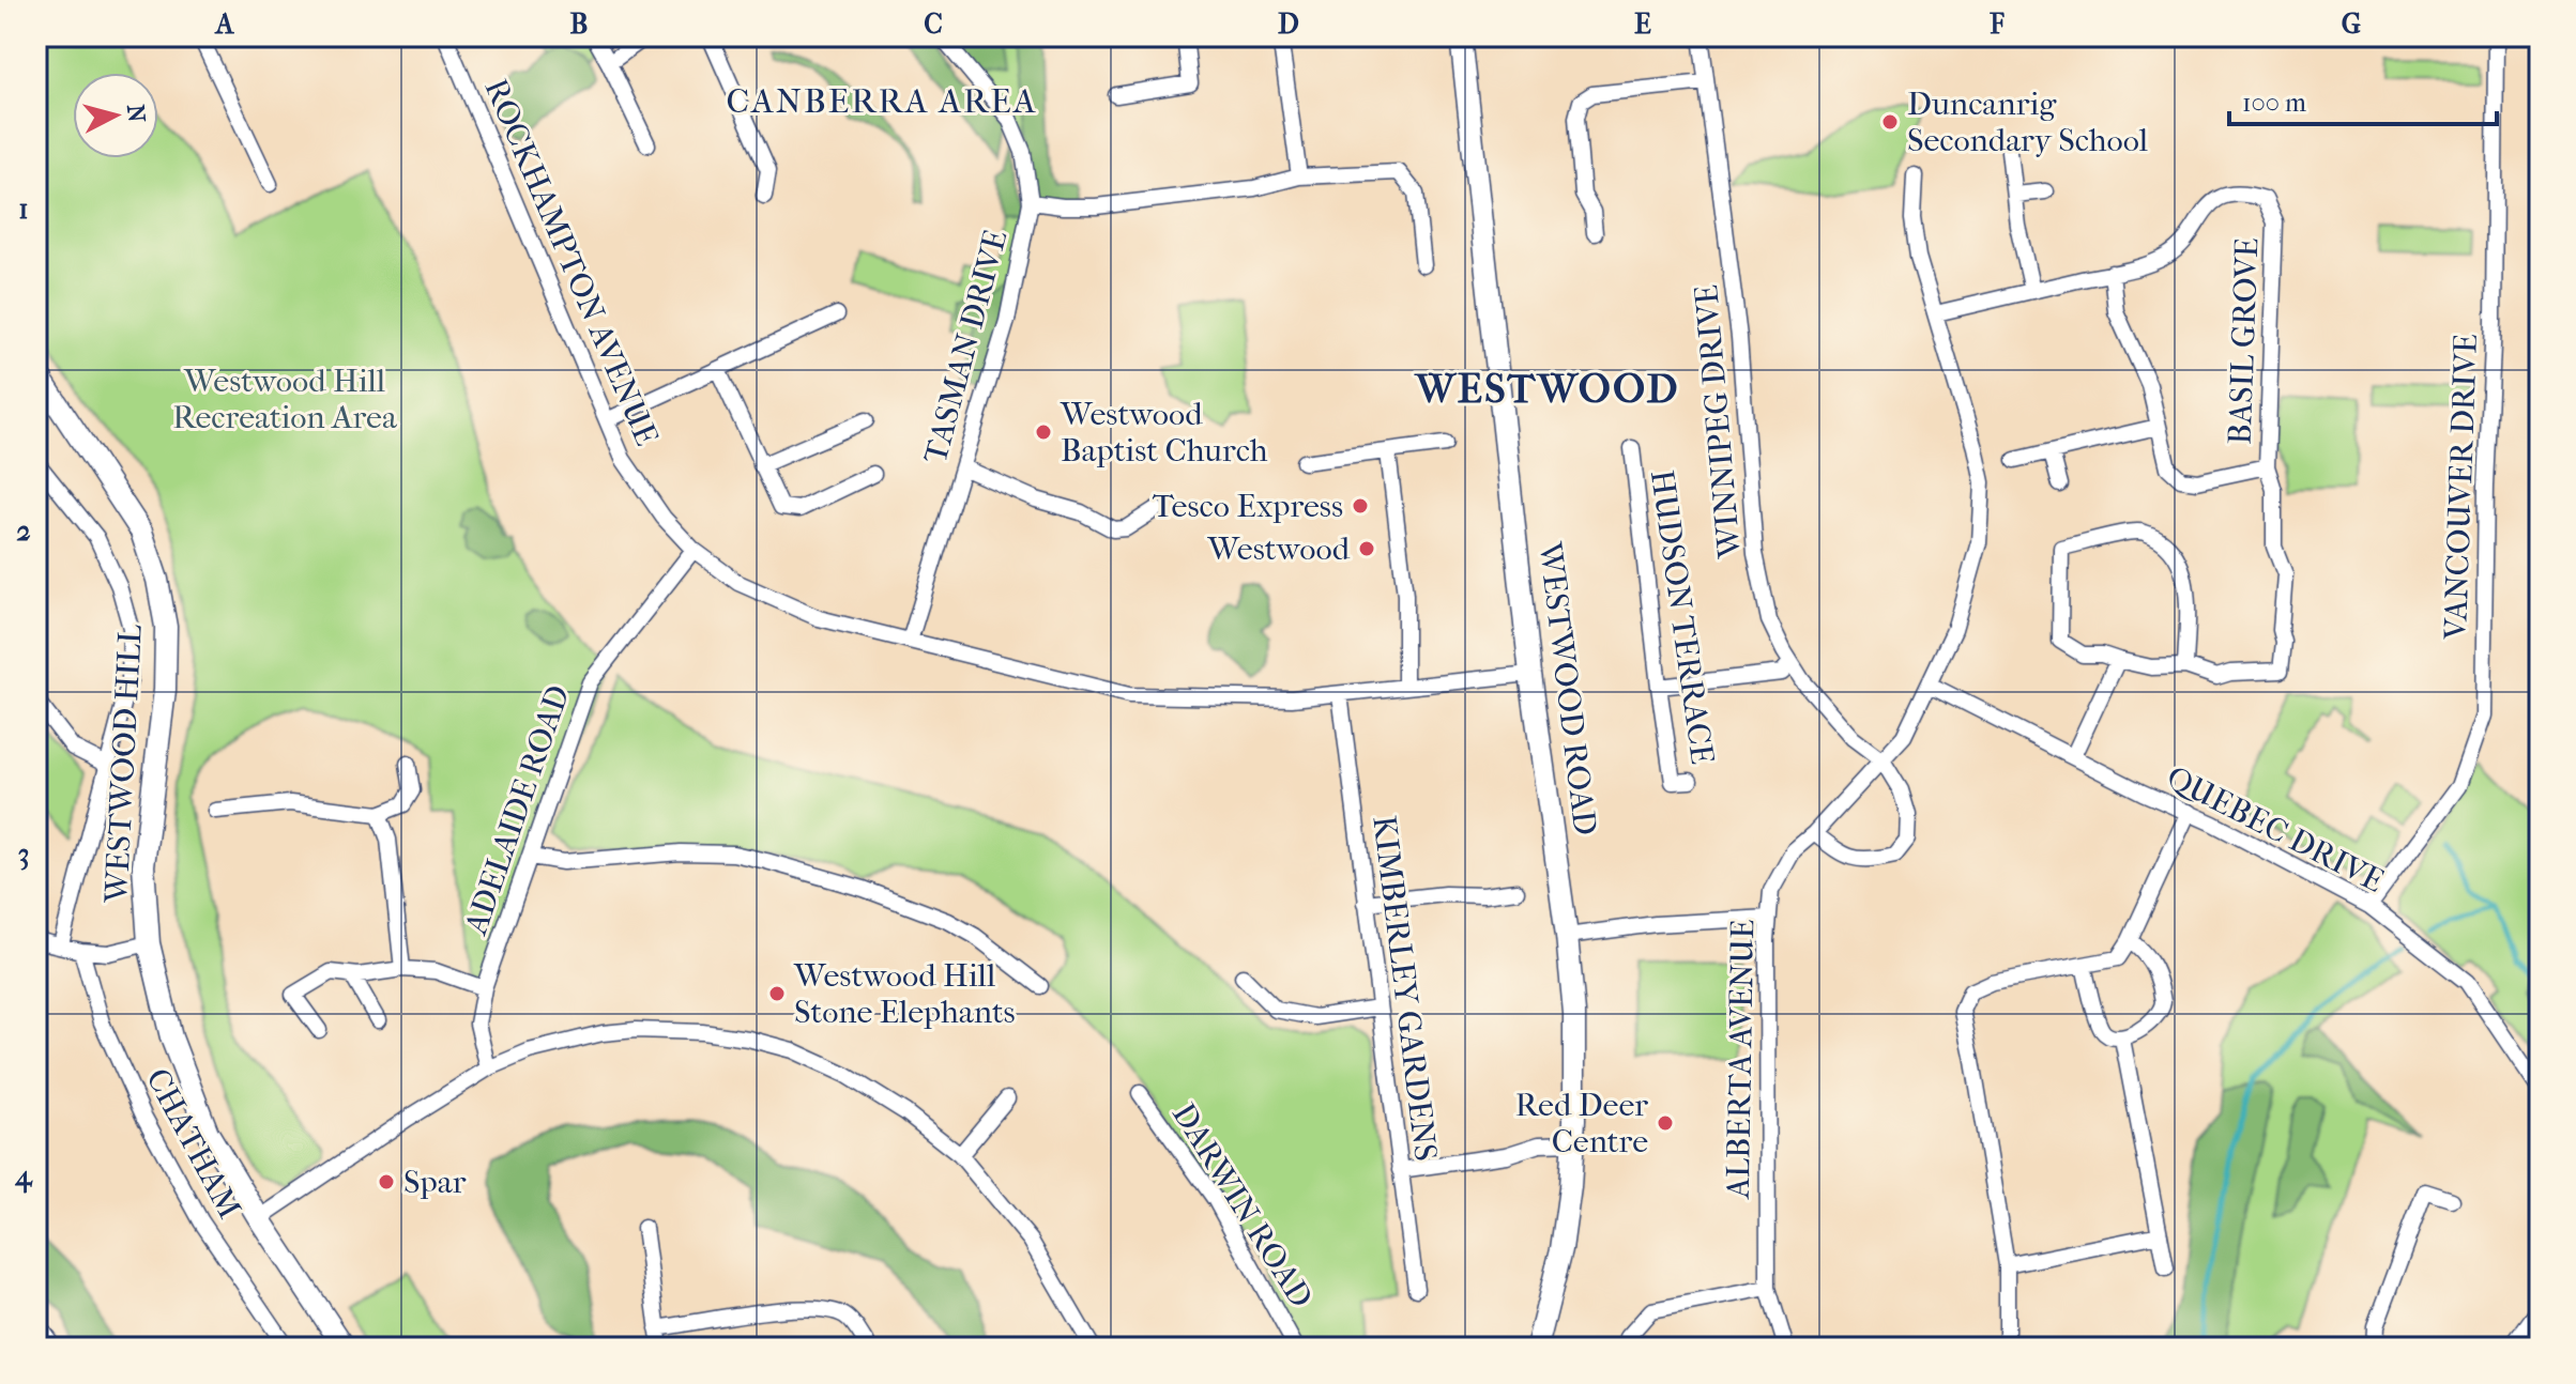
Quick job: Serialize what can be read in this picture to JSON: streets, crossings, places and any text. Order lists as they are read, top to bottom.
{
  "streets": {
    "street": [
      "ROCKHAMPTON AVENUE",
      "BASIL GROVE",
      "TASMAN DRIVE",
      "WINNIPEG DRIVE",
      "VANCOUVER DRIVE",
      "HUDSON TERRACE",
      "WESTWOOD ROAD",
      "WESTWOOD HILL",
      "ADELAIDE ROAD",
      "QUEBEC DRIVE",
      "KIMBERLEY GARDENS",
      "ALBERTA AVENUE",
      "CHATHAM",
      "DARWIN ROAD"
    ]
  },
  "crossings": [
    ["ROCKHAMPTON AVENUE", "TASMAN DRIVE"],
    ["ROCKHAMPTON AVENUE", "WESTWOOD ROAD"],
    ["ROCKHAMPTON AVENUE", "ADELAIDE ROAD"],
    ["ROCKHAMPTON AVENUE", "KIMBERLEY GARDENS"],
    ["BASIL GROVE", "ALBERTA AVENUE"],
    ["WINNIPEG DRIVE", "ALBERTA AVENUE"],
    ["VANCOUVER DRIVE", "QUEBEC DRIVE"],
    ["QUEBEC DRIVE", "ALBERTA AVENUE"]
  ],
  "districts": ["CANBERRA AREA", "WESTWOOD"],
  "parks": ["Westwood Hill Recreation Area"],
  "places": [
    "Duncanrig Secondary School",
    "Westwood Baptist Church",
    "Tesco Express",
    "Westwood",
    "Westwood Hill Stone Elephants",
    "Red Deer Centre",
    "Spar"
  ],
  "scale_bar": "100 m",
  "north": "right",
  "grid": {
    "columns": [
      "A",
      "B",
      "C",
      "D",
      "E",
      "F",
      "G"
    ],
    "rows": [
      "1",
      "2",
      "3",
      "4"
    ]
  }
}
